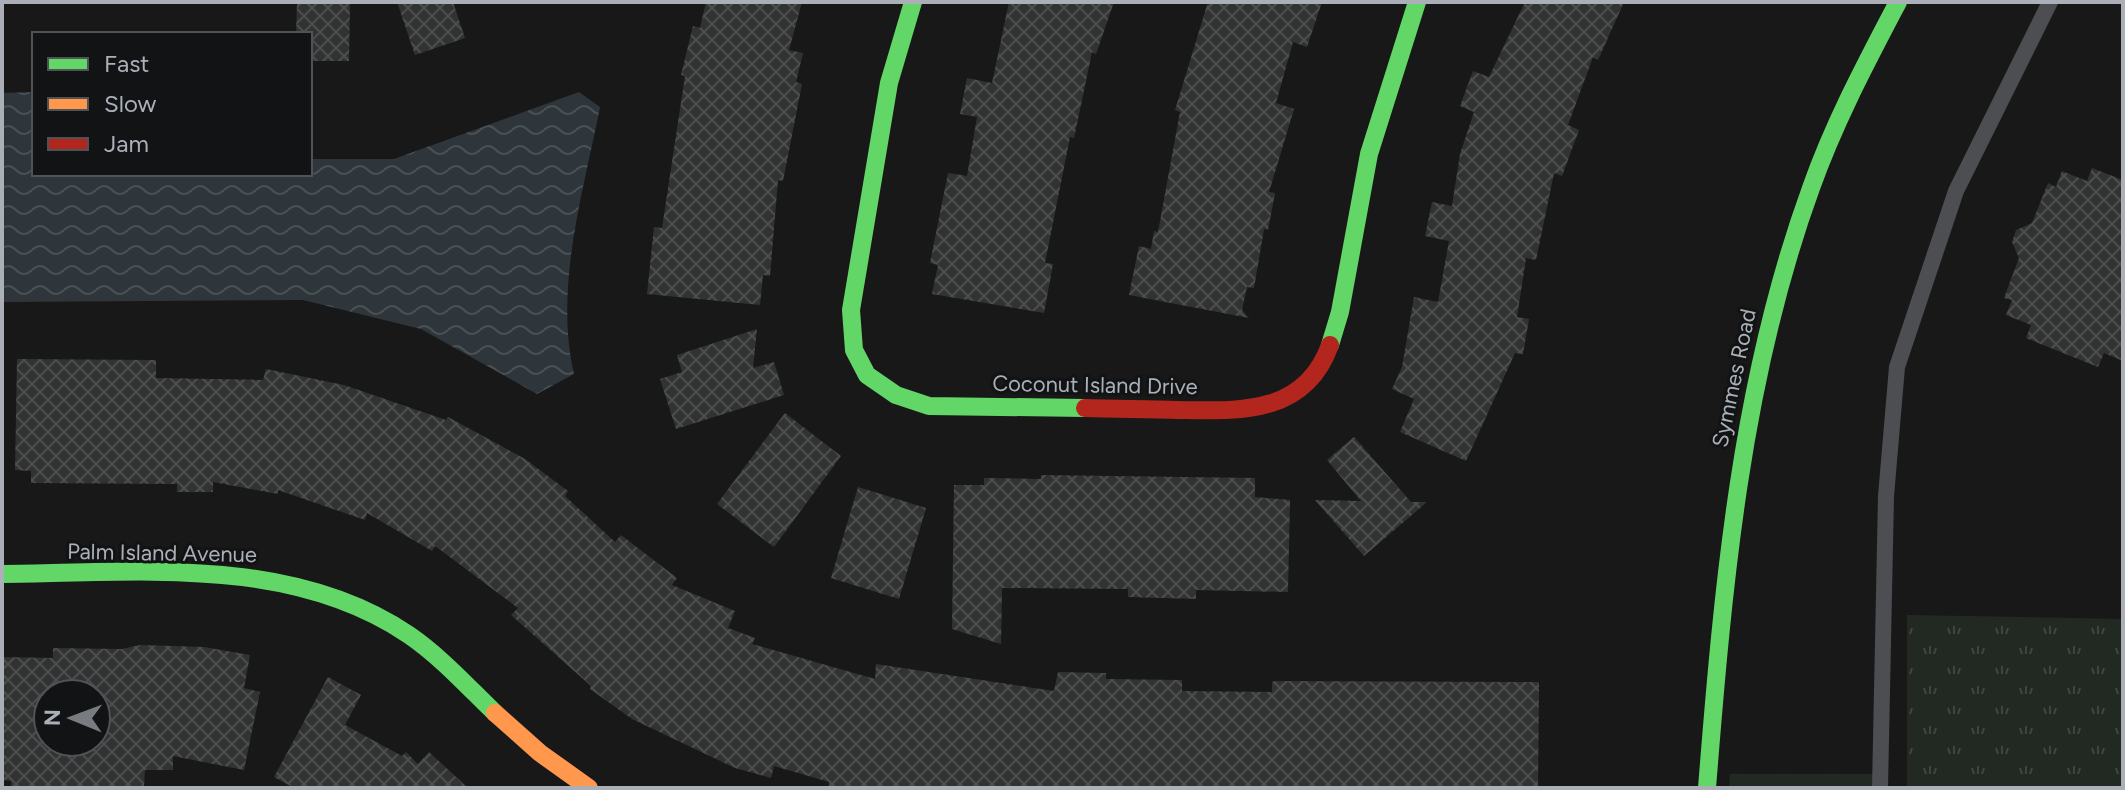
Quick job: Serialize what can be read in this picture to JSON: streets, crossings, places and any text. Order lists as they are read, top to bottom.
{
  "streets": {
    "street": ["Symmes Road", "Coconut Island Drive", "Palm Island Avenue"]
  },
  "legend": ["Fast", "Slow", "Jam"],
  "north": "left"
}
